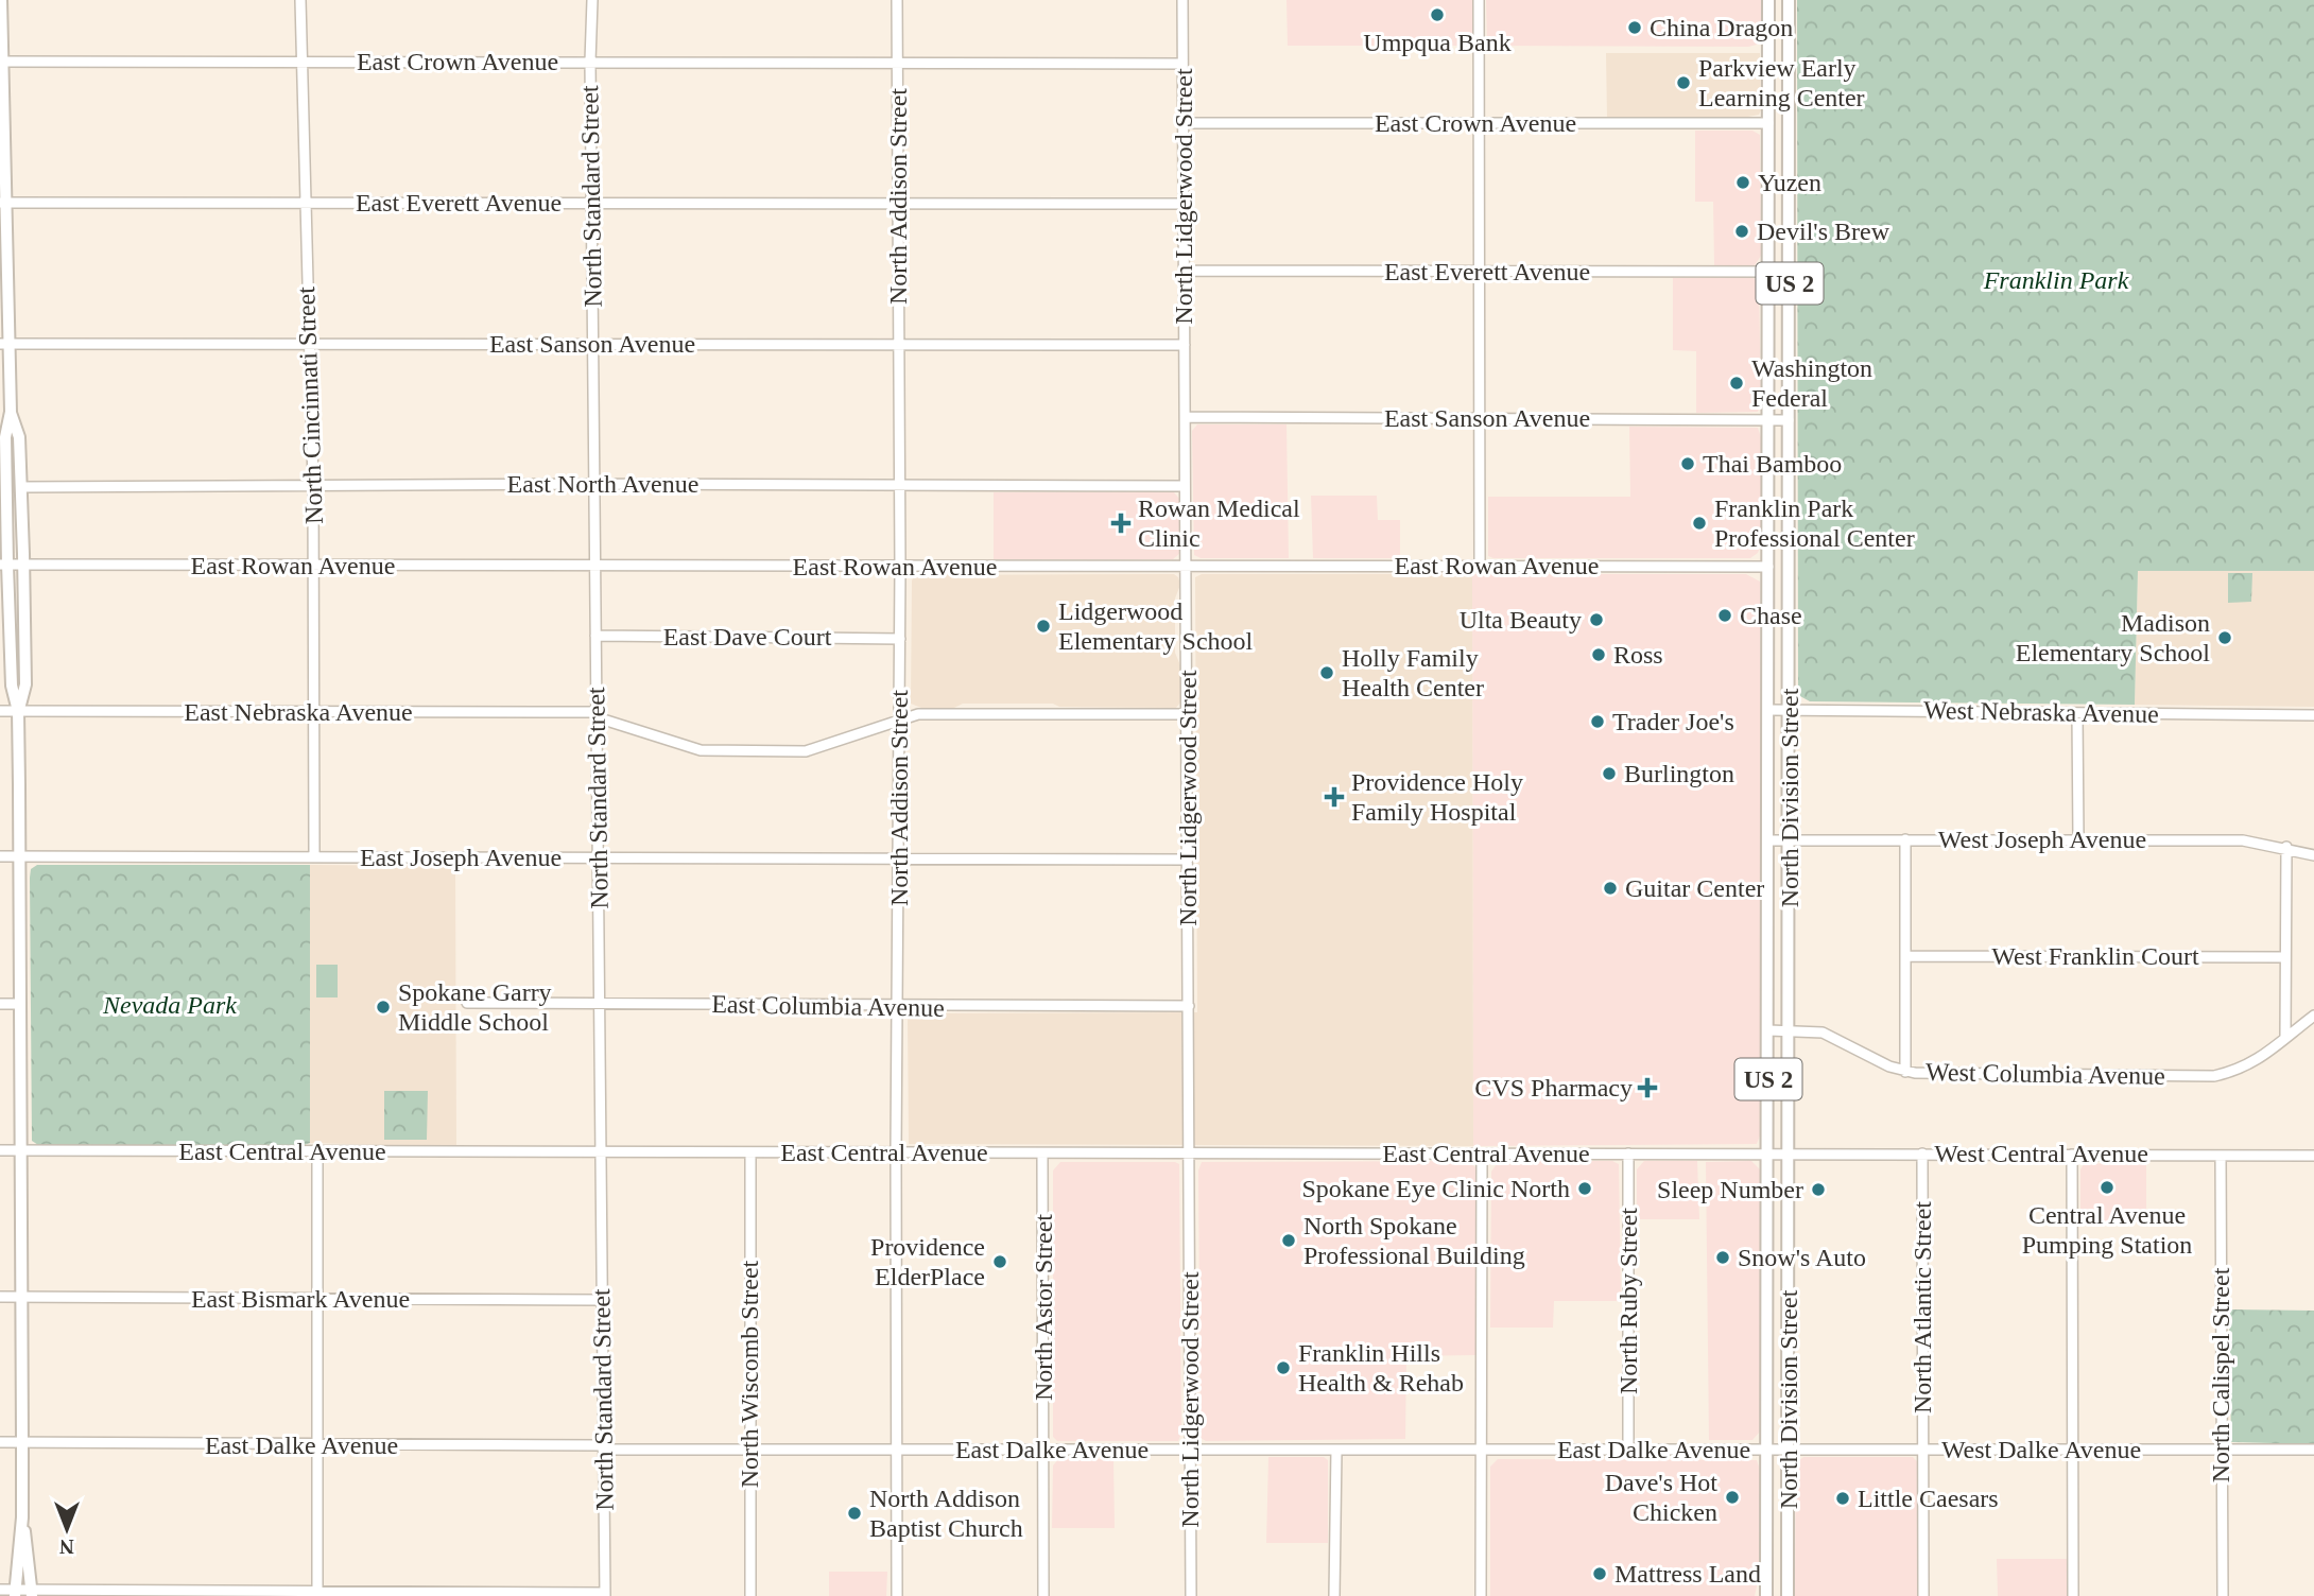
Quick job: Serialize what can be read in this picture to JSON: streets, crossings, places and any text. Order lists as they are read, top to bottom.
{
  "streets": {
    "main road": ["US 2", "East Rowan Avenue", "North Division Street"],
    "street": [
      "East Crown Avenue",
      "North Standard Street",
      "North Addison Street",
      "North Lidgerwood Street",
      "East Everett Avenue",
      "East Sanson Avenue",
      "North Cincinnati Street",
      "East North Avenue",
      "East Dave Court",
      "East Nebraska Avenue",
      "West Nebraska Avenue",
      "West Joseph Avenue",
      "East Joseph Avenue",
      "West Franklin Court",
      "East Columbia Avenue",
      "West Columbia Avenue",
      "East Central Avenue",
      "West Central Avenue",
      "East Bismark Avenue",
      "North Ruby Street",
      "North Astor Street",
      "North Atlantic Street",
      "North Wiscomb Street",
      "North Calispel Street",
      "East Dalke Avenue",
      "West Dalke Avenue"
    ]
  },
  "crossings": [
    ["East Crown Avenue", "North Standard Street"],
    ["East Crown Avenue", "North Addison Street"],
    ["East Crown Avenue", "North Lidgerwood Street"],
    ["East Crown Avenue", "North Cincinnati Street"],
    ["East Crown Avenue", "North Division Street"],
    ["North Standard Street", "East Everett Avenue"],
    ["North Standard Street", "East Sanson Avenue"],
    ["North Standard Street", "East North Avenue"],
    ["North Standard Street", "East Rowan Avenue"],
    ["North Standard Street", "East Dave Court"],
    ["North Standard Street", "East Nebraska Avenue"],
    ["North Standard Street", "East Joseph Avenue"],
    ["North Standard Street", "East Columbia Avenue"],
    ["North Standard Street", "East Central Avenue"],
    ["North Standard Street", "East Bismark Avenue"],
    ["North Standard Street", "East Dalke Avenue"],
    ["North Addison Street", "East Everett Avenue"],
    ["North Addison Street", "East Sanson Avenue"],
    ["North Addison Street", "East North Avenue"],
    ["North Addison Street", "East Rowan Avenue"],
    ["North Addison Street", "East Dave Court"],
    ["North Addison Street", "East Nebraska Avenue"],
    ["North Addison Street", "East Joseph Avenue"],
    ["North Addison Street", "East Columbia Avenue"],
    ["North Addison Street", "East Central Avenue"],
    ["North Addison Street", "East Dalke Avenue"],
    ["North Lidgerwood Street", "East Everett Avenue"],
    ["North Lidgerwood Street", "East Sanson Avenue"],
    ["North Lidgerwood Street", "East North Avenue"],
    ["North Lidgerwood Street", "East Rowan Avenue"],
    ["North Lidgerwood Street", "East Nebraska Avenue"],
    ["North Lidgerwood Street", "East Joseph Avenue"],
    ["North Lidgerwood Street", "East Columbia Avenue"],
    ["North Lidgerwood Street", "East Central Avenue"],
    ["North Lidgerwood Street", "East Dalke Avenue"],
    ["East Everett Avenue", "North Cincinnati Street"],
    ["East Everett Avenue", "North Division Street"],
    ["East Sanson Avenue", "North Cincinnati Street"],
    ["East Sanson Avenue", "North Division Street"],
    ["North Cincinnati Street", "East North Avenue"],
    ["North Cincinnati Street", "East Rowan Avenue"],
    ["North Cincinnati Street", "East Nebraska Avenue"],
    ["North Cincinnati Street", "East Joseph Avenue"],
    ["East Rowan Avenue", "North Division Street"],
    ["West Nebraska Avenue", "North Division Street"],
    ["North Division Street", "West Joseph Avenue"],
    ["North Division Street", "West Columbia Avenue"],
    ["North Division Street", "East Central Avenue"],
    ["North Division Street", "West Central Avenue"],
    ["North Division Street", "East Dalke Avenue"],
    ["North Division Street", "West Dalke Avenue"],
    ["East Central Avenue", "West Central Avenue"],
    ["East Central Avenue", "North Ruby Street"],
    ["East Central Avenue", "North Astor Street"],
    ["East Central Avenue", "North Wiscomb Street"],
    ["West Central Avenue", "North Atlantic Street"],
    ["West Central Avenue", "North Calispel Street"],
    ["North Ruby Street", "East Dalke Avenue"],
    ["North Astor Street", "East Dalke Avenue"],
    ["North Atlantic Street", "West Dalke Avenue"],
    ["North Wiscomb Street", "East Dalke Avenue"],
    ["North Calispel Street", "West Dalke Avenue"],
    ["East Dalke Avenue", "West Dalke Avenue"]
  ],
  "parks": ["Franklin Park", "Nevada Park"],
  "places": {
    "other": [
      "Umpqua Bank",
      "China Dragon",
      "Parkview Early Learning Center",
      "Yuzen",
      "Devil's Brew",
      "Washington Federal",
      "Thai Bamboo",
      "Franklin Park Professional Center",
      "Chase",
      "Ulta Beauty",
      "Lidgerwood Elementary School",
      "Madison Elementary School",
      "Ross",
      "Holly Family Health Center",
      "Trader Joe's",
      "Burlington",
      "Guitar Center",
      "Spokane Garry Middle School",
      "Central Avenue Pumping Station",
      "Spokane Eye Clinic North",
      "Sleep Number",
      "North Spokane Professional Building",
      "Snow's Auto",
      "Providence ElderPlace",
      "Franklin Hills Health & Rehab",
      "Dave's Hot Chicken",
      "Little Caesars",
      "North Addison Baptist Church",
      "Mattress Land"
    ],
    "health": ["Rowan Medical Clinic", "Providence Holy Family Hospital", "CVS Pharmacy"]
  },
  "north": "bottom"
}
